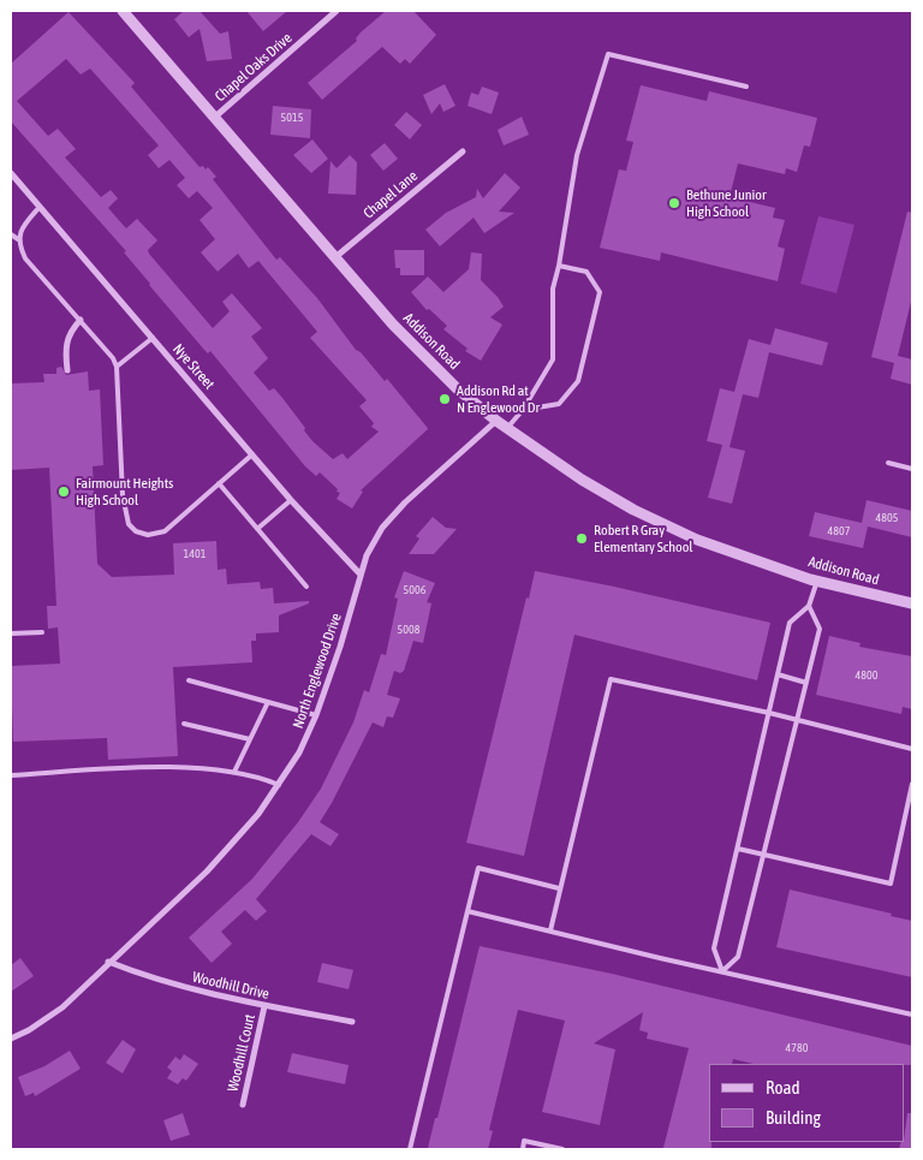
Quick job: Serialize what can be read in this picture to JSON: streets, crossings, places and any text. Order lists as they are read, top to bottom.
{
  "streets": {
    "street": [
      "Chapel Oaks Drive",
      "Chapel Lane",
      "Addison Road",
      "Nye Street",
      "North Englewood Drive",
      "Woodhill Drive",
      "Woodhill Court"
    ]
  },
  "crossings": [
    ["Chapel Oaks Drive", "Addison Road"],
    ["Chapel Lane", "Addison Road"],
    ["Addison Road", "North Englewood Drive"],
    ["Nye Street", "North Englewood Drive"],
    ["North Englewood Drive", "Woodhill Drive"],
    ["Woodhill Drive", "Woodhill Court"]
  ],
  "places": [
    "Bethune Junior High School",
    "Addison Rd at N Englewood Dr",
    "Fairmount Heights High School",
    "Robert R Gray Elementary School"
  ],
  "house_numbers": [
    "5015",
    "4805",
    "4807",
    "1401",
    "5006",
    "5008",
    "4800",
    "4780"
  ],
  "legend": ["Road", "Building"]
}
